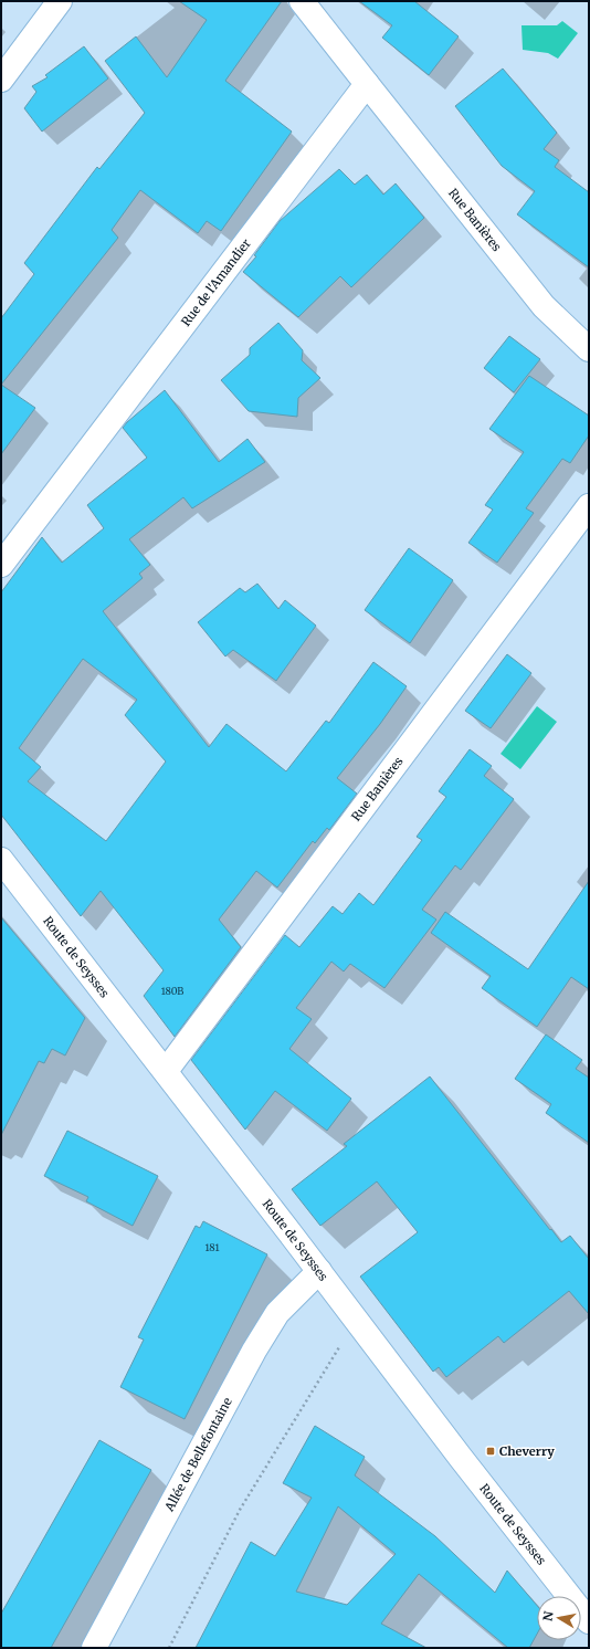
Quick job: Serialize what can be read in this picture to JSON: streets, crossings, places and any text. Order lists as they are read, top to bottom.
{
  "streets": {
    "street": [
      "Rue Banières",
      "Rue de l'Amandier",
      "Route de Seysses",
      "Allée de Bellefontaine"
    ]
  },
  "crossings": [
    ["Rue Banières", "Rue de l'Amandier"],
    ["Rue Banières", "Route de Seysses"],
    ["Route de Seysses", "Allée de Bellefontaine"]
  ],
  "places": {
    "transit": ["Cheverry"]
  },
  "house_numbers": ["180B", "181"],
  "north": "left"
}
